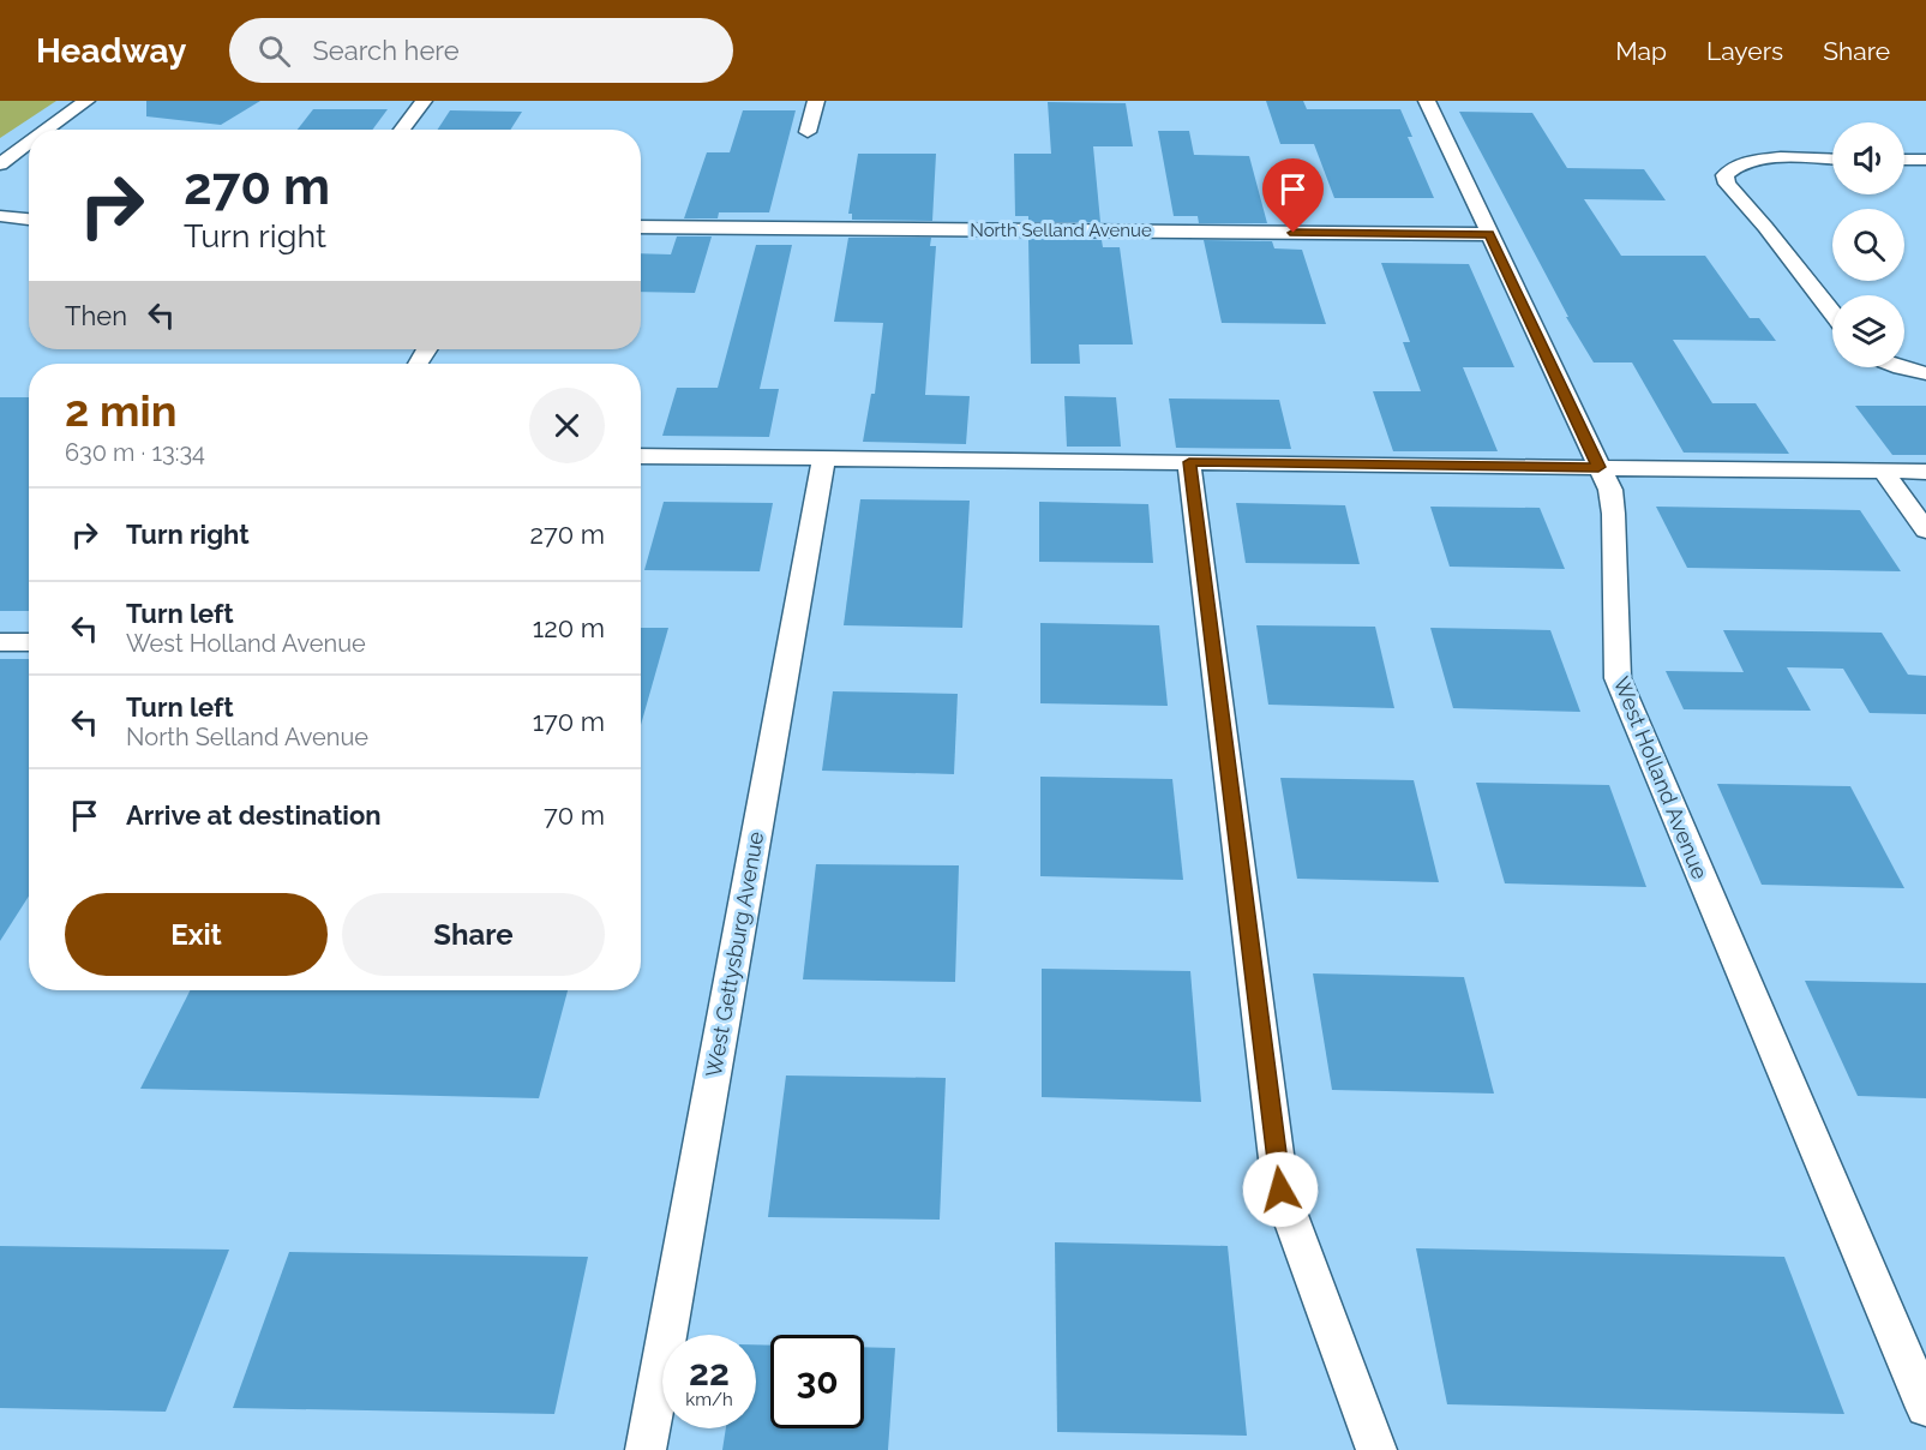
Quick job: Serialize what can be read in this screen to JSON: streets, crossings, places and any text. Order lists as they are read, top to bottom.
{
  "streets": {
    "street": ["North Selland Avenue", "West Holland Avenue", "West Gettysburg Avenue"]
  },
  "crossings": [
    ["North Selland Avenue", "West Holland Avenue"]
  ],
  "page": {
    "header": "Headway",
    "search": "Search here",
    "nav": ["Map", "Layers", "Share"],
    "turn": ["270 m", "Turn right"],
    "then": "Then",
    "heading": ["2 min", "630 m · 13:34"],
    "list": [
      {
        "name": "Turn right",
        "value": "270 m"
      },
      {
        "name": "Turn left",
        "note": "West Holland Avenue",
        "value": "120 m"
      },
      {
        "name": "Turn left",
        "note": "North Selland Avenue",
        "value": "170 m"
      },
      {
        "name": "Arrive at destination",
        "value": "70 m"
      }
    ],
    "buttons": ["Exit", "Share"],
    "speed": "22 km/h",
    "limit": "30"
  }
}
